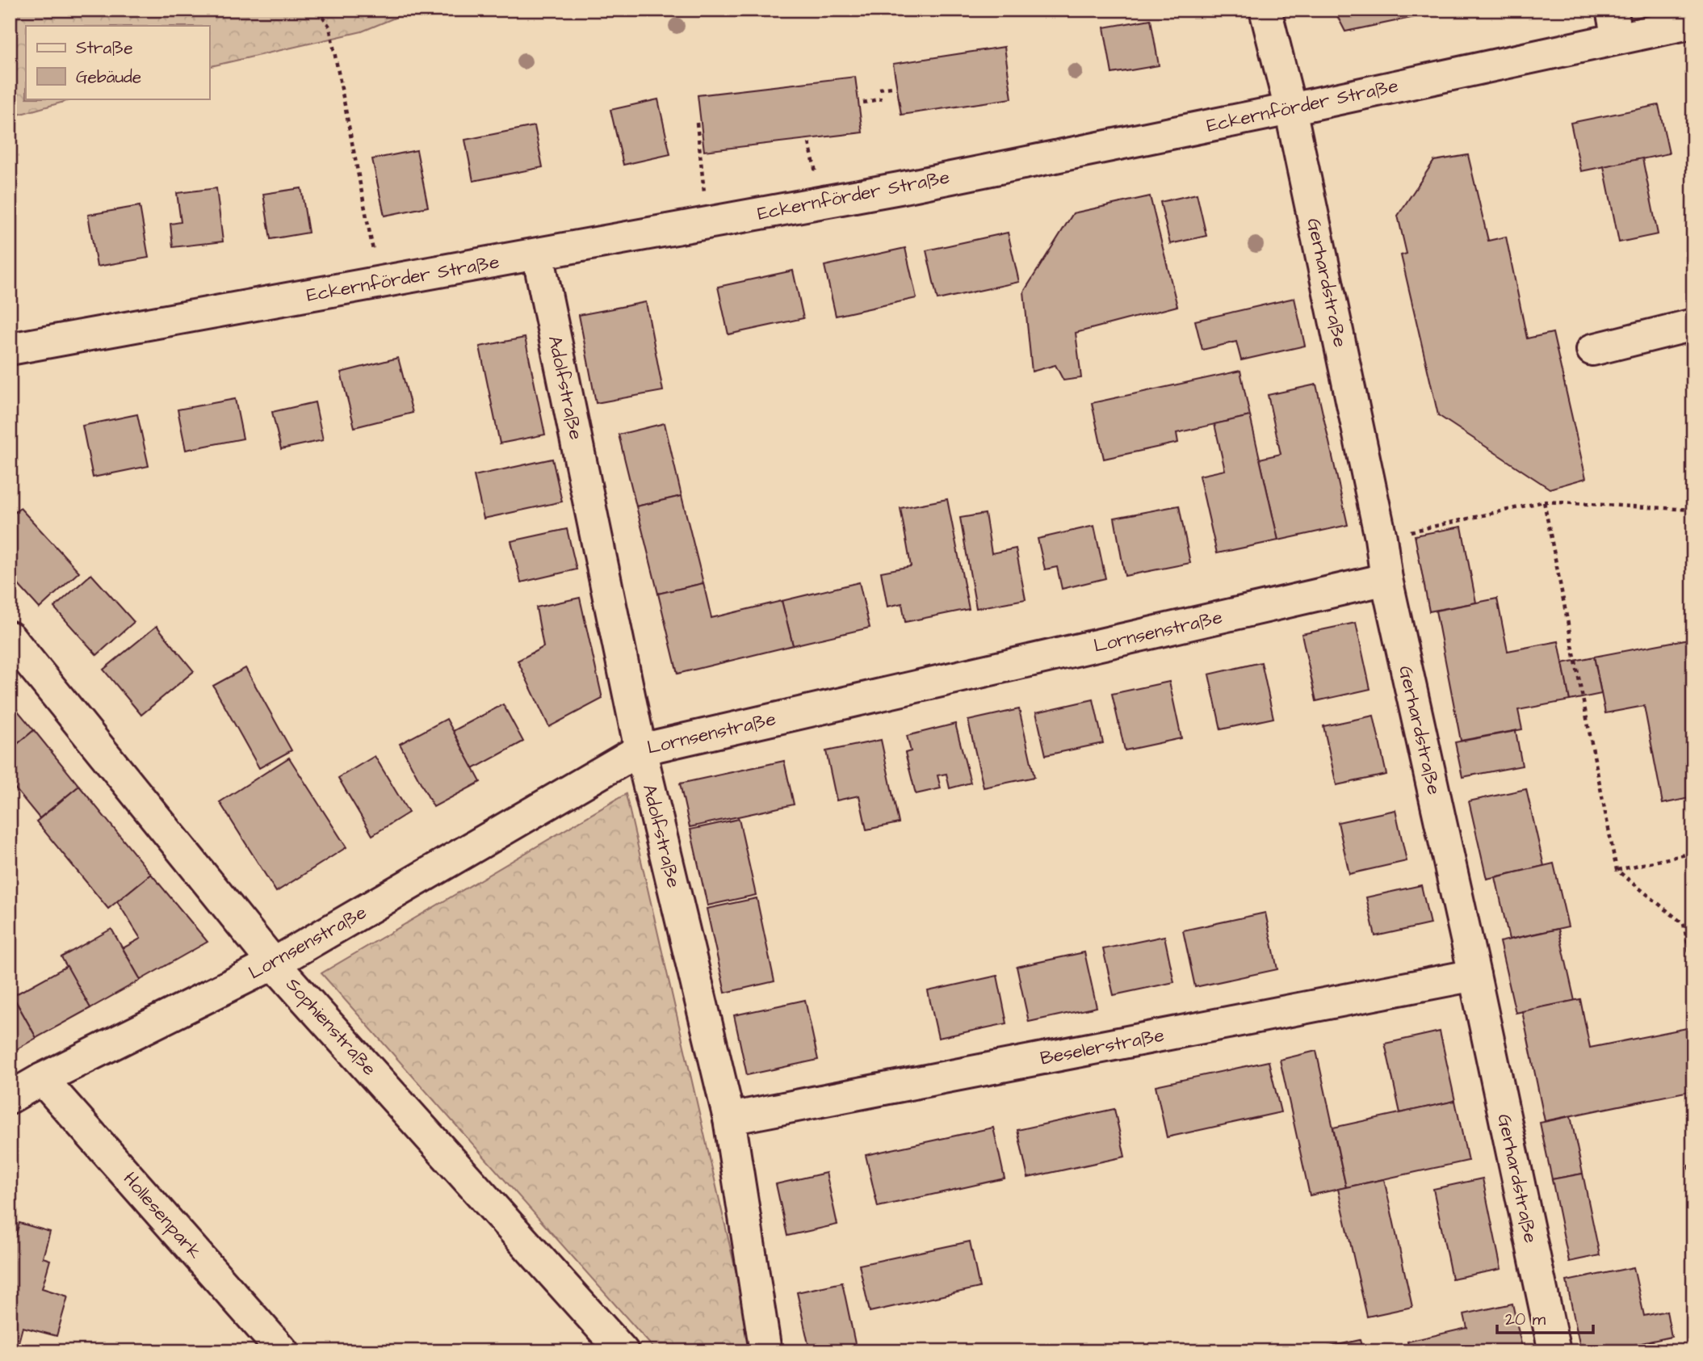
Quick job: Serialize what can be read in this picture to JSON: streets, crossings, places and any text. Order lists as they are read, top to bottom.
{
  "streets": {
    "street": [
      "Eckernförder Straße",
      "Gerhardstraße",
      "Adolfstraße",
      "Lornsenstraße",
      "Sophienstraße",
      "Beselerstraße",
      "Hollesenpark"
    ]
  },
  "crossings": [
    ["Eckernförder Straße", "Gerhardstraße"],
    ["Eckernförder Straße", "Adolfstraße"],
    ["Gerhardstraße", "Lornsenstraße"],
    ["Gerhardstraße", "Beselerstraße"],
    ["Adolfstraße", "Lornsenstraße"],
    ["Adolfstraße", "Beselerstraße"],
    ["Lornsenstraße", "Sophienstraße"],
    ["Lornsenstraße", "Hollesenpark"]
  ],
  "legend": ["Straße", "Gebäude"],
  "scale_bar": "20 m"
}
